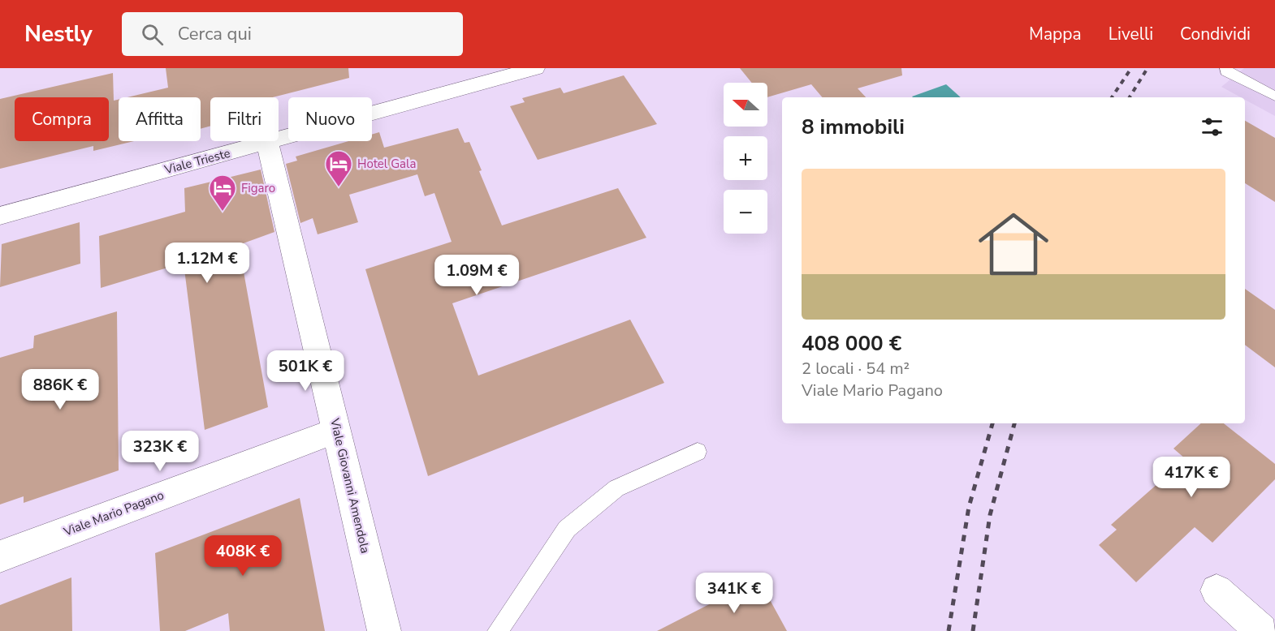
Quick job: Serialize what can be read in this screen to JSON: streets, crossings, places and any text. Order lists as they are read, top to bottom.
{
  "streets": {
    "street": ["Viale Trieste", "Viale Giovanni Amendola", "Viale Mario Pagano"]
  },
  "crossings": [
    ["Viale Trieste", "Viale Giovanni Amendola"],
    ["Viale Giovanni Amendola", "Viale Mario Pagano"]
  ],
  "places": {
    "hotel": ["Hotel Gala", "Figaro"]
  },
  "north": "left",
  "page": {
    "header": "Nestly",
    "search": "Cerca qui",
    "nav": ["Mappa", "Livelli", "Condividi"],
    "map_buttons": ["+", "−"],
    "chip": [
      "Compra",
      "Affitta",
      "Filtri",
      "Nuovo"
    ],
    "heading": "8 immobili",
    "list": [
      {
        "name": "408 000 €",
        "note": "2 locali · 54 m² · Viale Mario Pagano"
      }
    ],
    "price": [
      "1.12M €",
      "1.09M €",
      "501K €",
      "886K €",
      "323K €",
      "417K €",
      "408K €",
      "341K €"
    ]
  }
}
